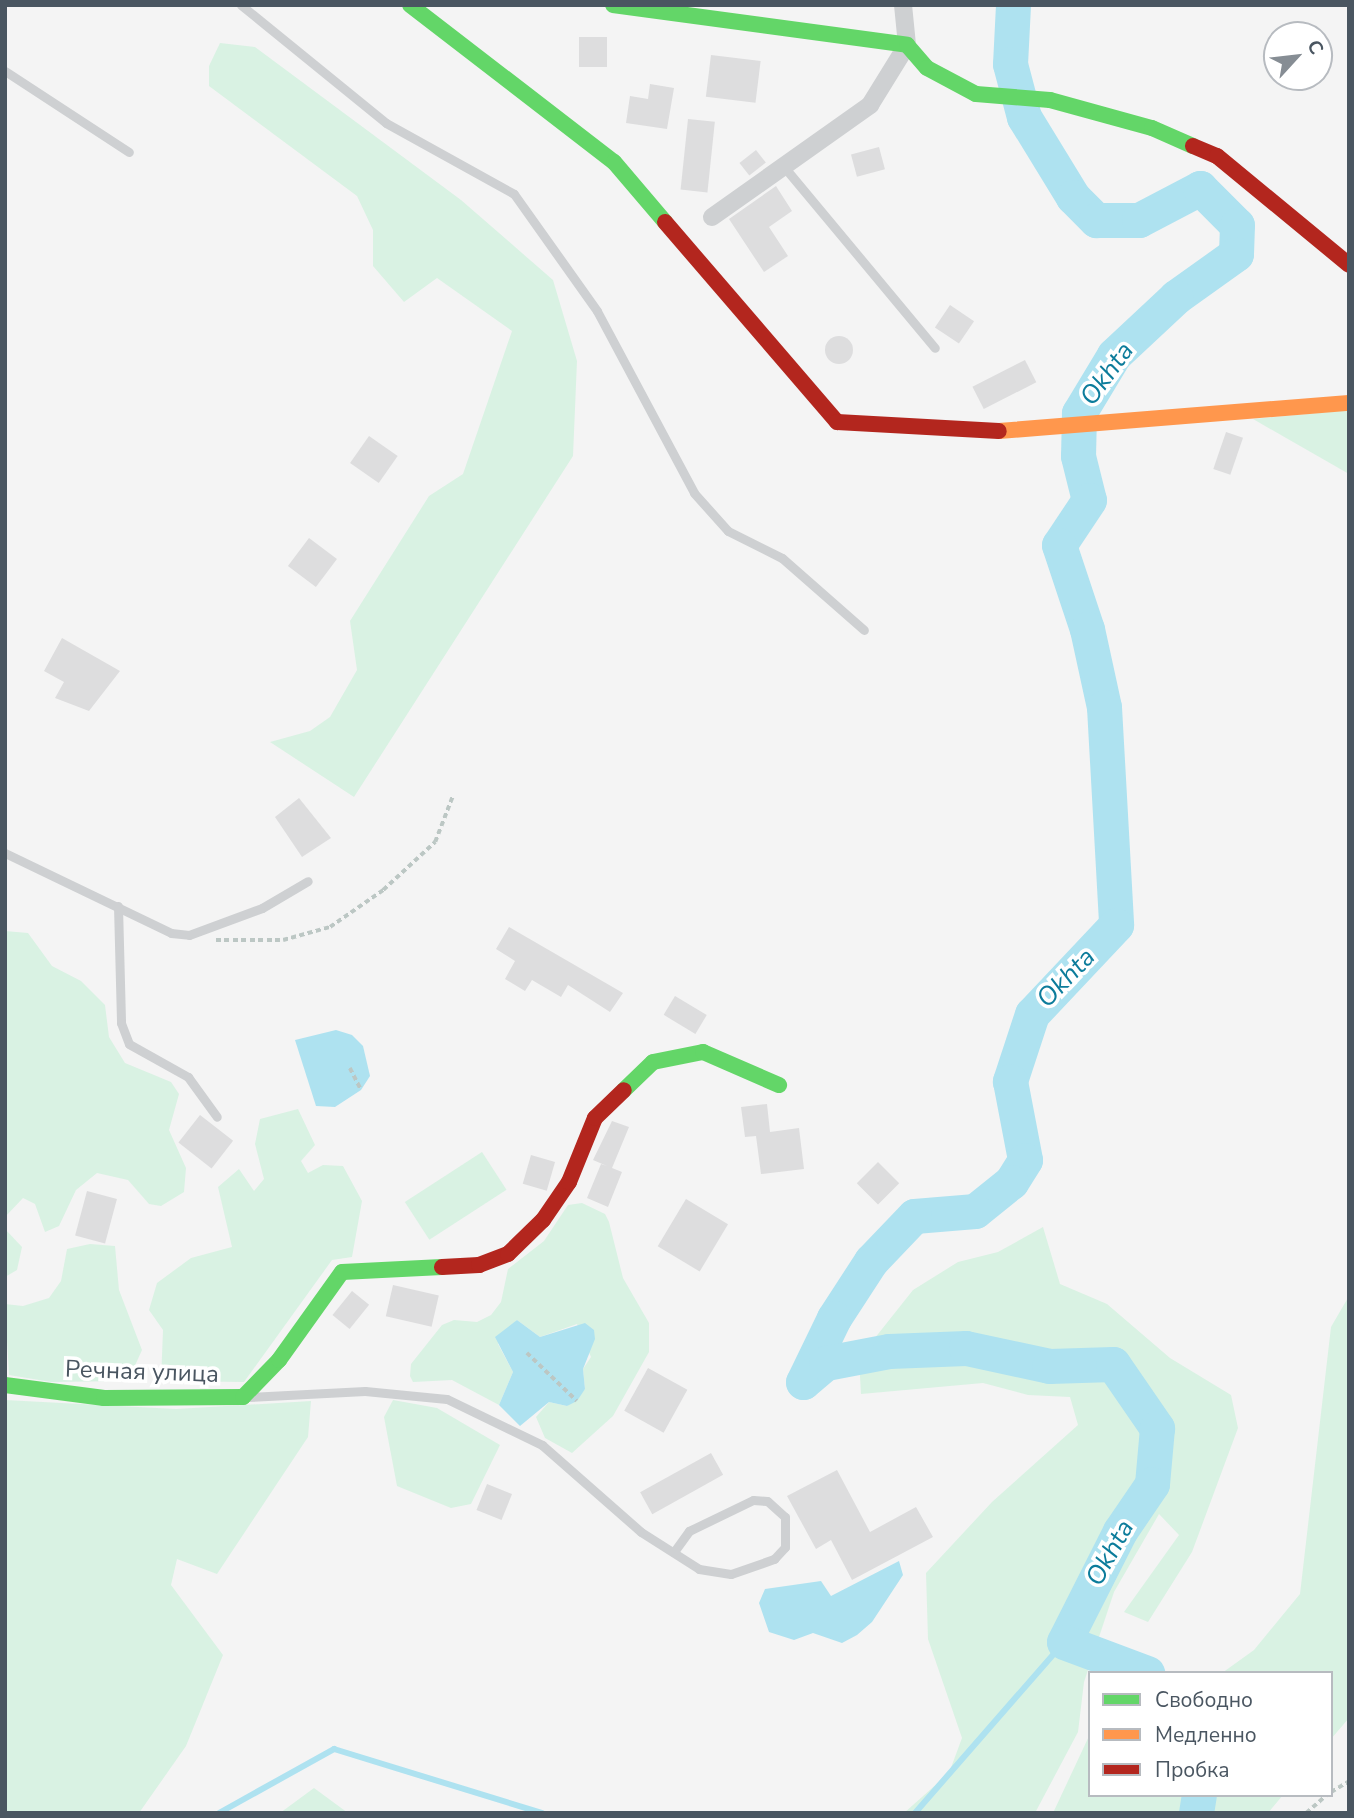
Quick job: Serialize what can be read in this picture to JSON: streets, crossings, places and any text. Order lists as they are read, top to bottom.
{
  "streets": {
    "street": ["Речная улица"]
  },
  "water": ["Okhta"],
  "legend": ["Свободно", "Медленно", "Пробка"],
  "north": "top right"
}
